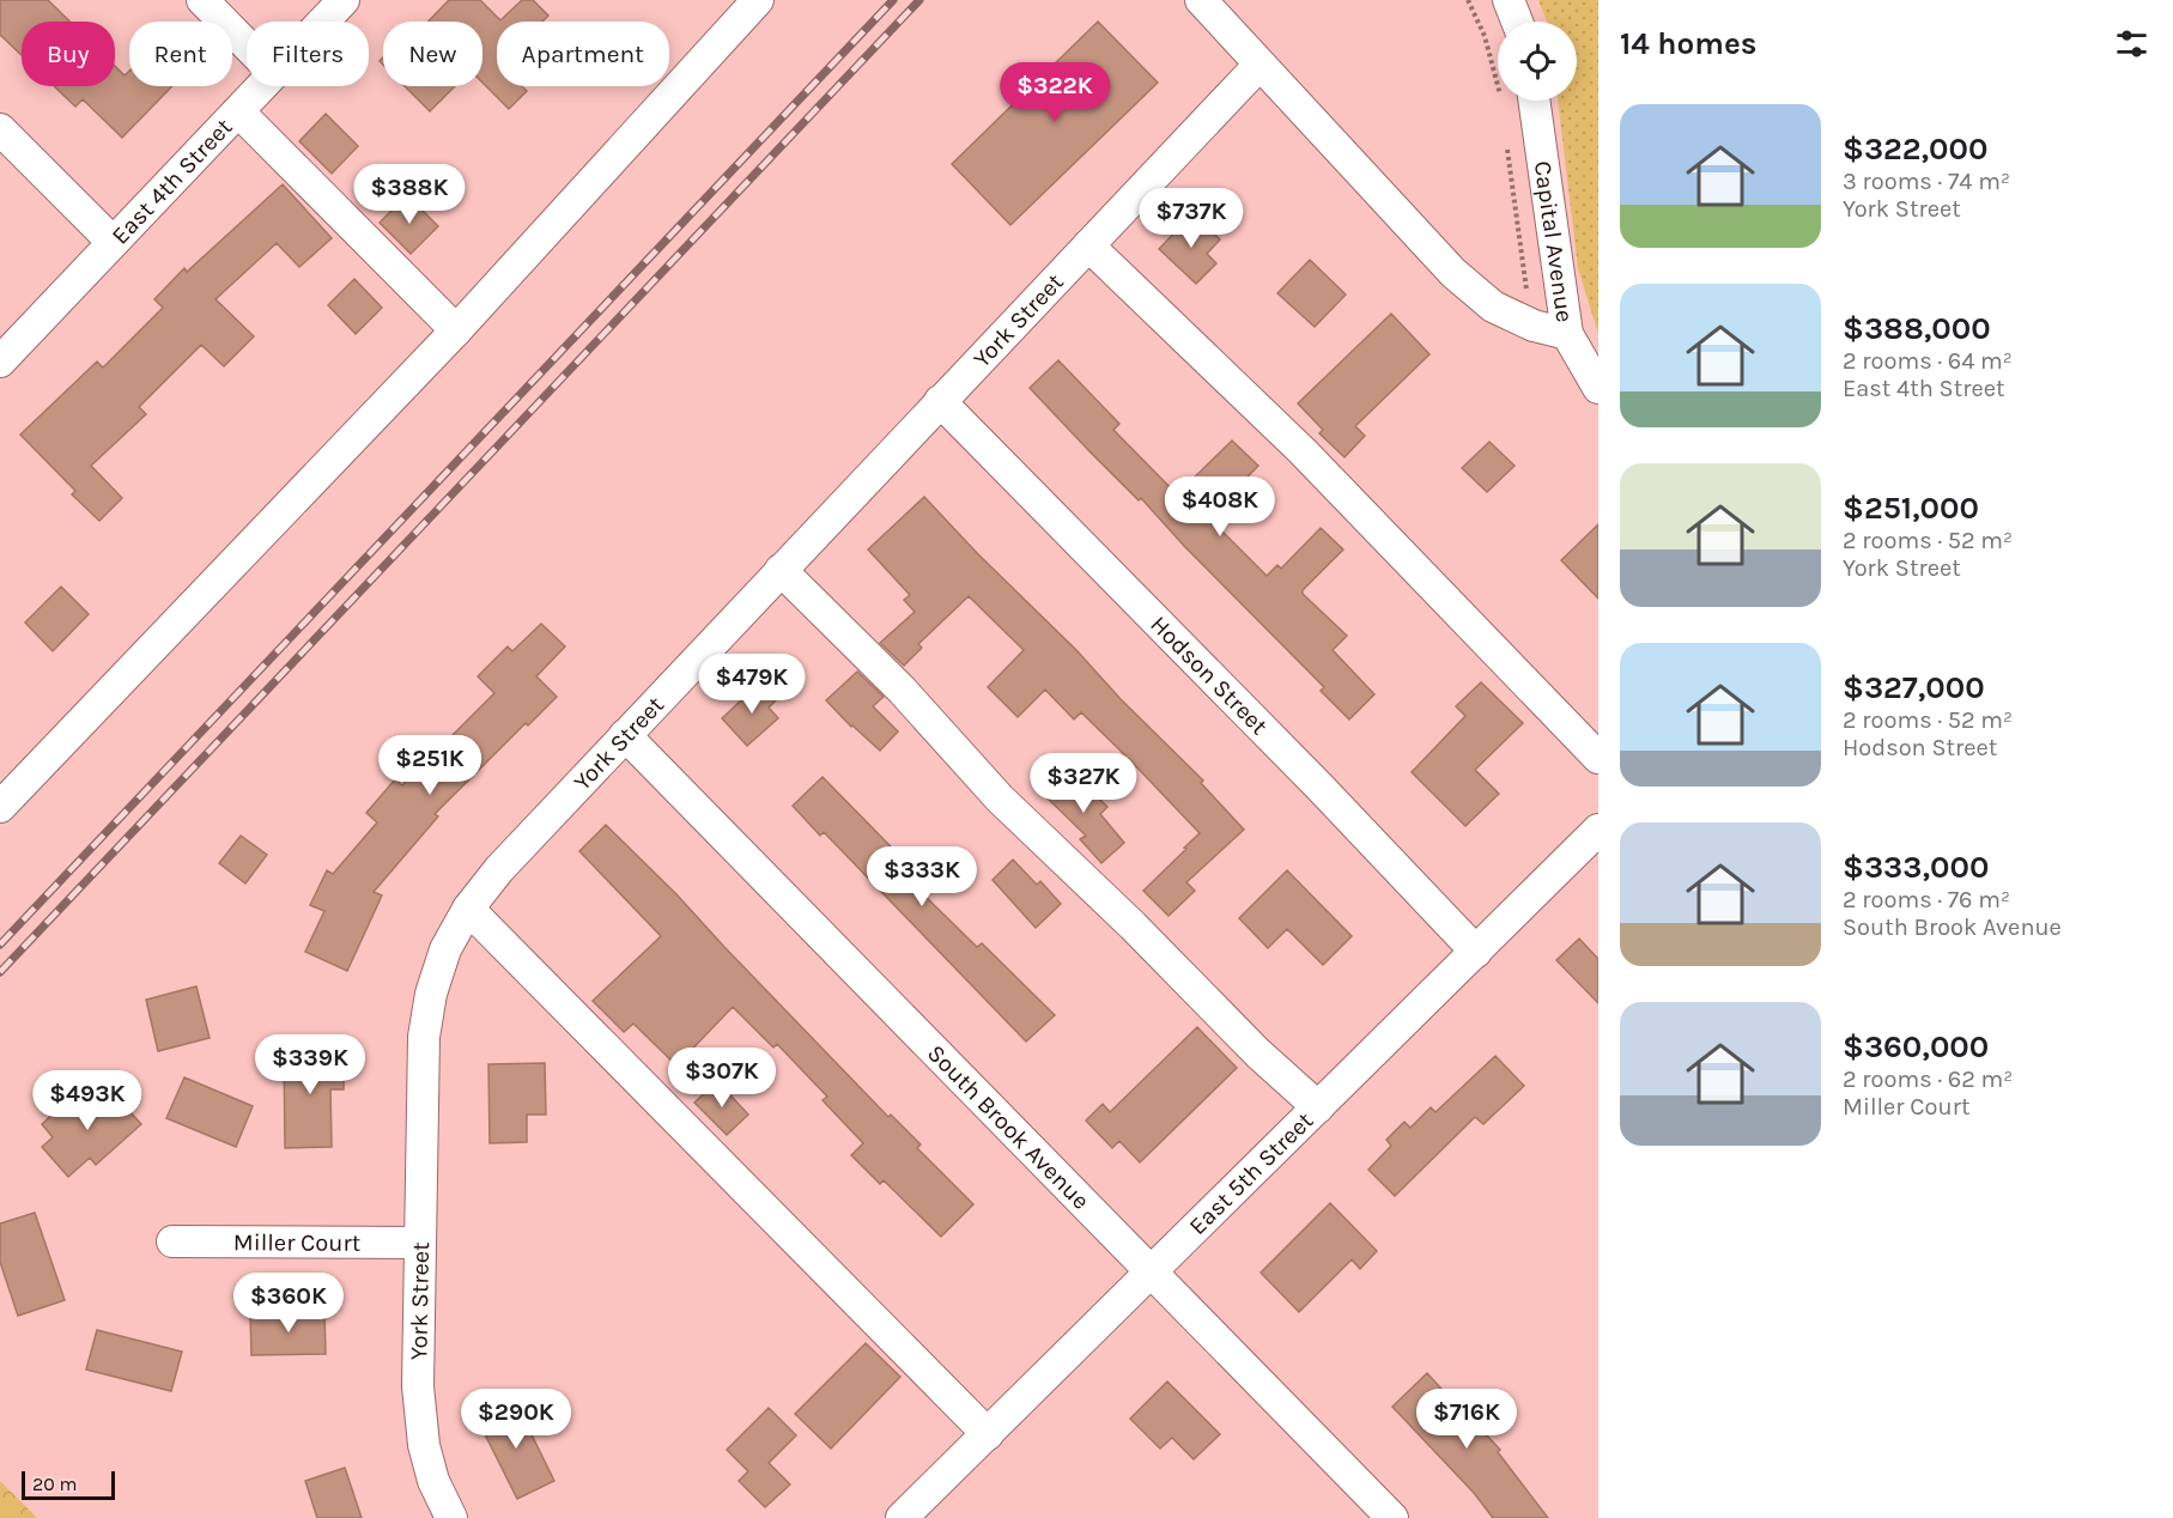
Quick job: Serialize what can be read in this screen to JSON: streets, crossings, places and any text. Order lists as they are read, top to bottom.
{
  "streets": {
    "street": [
      "East 4th Street",
      "Capital Avenue",
      "York Street",
      "Hodson Street",
      "South Brook Avenue",
      "East 5th Street",
      "Miller Court"
    ]
  },
  "crossings": [
    ["York Street", "Hodson Street"],
    ["York Street", "South Brook Avenue"],
    ["York Street", "Miller Court"],
    ["Hodson Street", "East 5th Street"],
    ["South Brook Avenue", "East 5th Street"]
  ],
  "scale_bar": "20 m",
  "page": {
    "heading": "14 homes",
    "chip": [
      "Buy",
      "Rent",
      "Filters",
      "New",
      "Apartment"
    ],
    "price": [
      "$322K",
      "$388K",
      "$737K",
      "$408K",
      "$479K",
      "$251K",
      "$327K",
      "$333K",
      "$339K",
      "$307K",
      "$493K",
      "$360K",
      "$290K",
      "$716K"
    ],
    "list": [
      {
        "name": "$322,000",
        "note": "3 rooms · 74 m² · York Street"
      },
      {
        "name": "$388,000",
        "note": "2 rooms · 64 m² · East 4th Street"
      },
      {
        "name": "$251,000",
        "note": "2 rooms · 52 m² · York Street"
      },
      {
        "name": "$327,000",
        "note": "2 rooms · 52 m² · Hodson Street"
      },
      {
        "name": "$333,000",
        "note": "2 rooms · 76 m² · South Brook Avenue"
      },
      {
        "name": "$360,000",
        "note": "2 rooms · 62 m² · Miller Court"
      }
    ],
    "scale": "20 m"
  }
}
